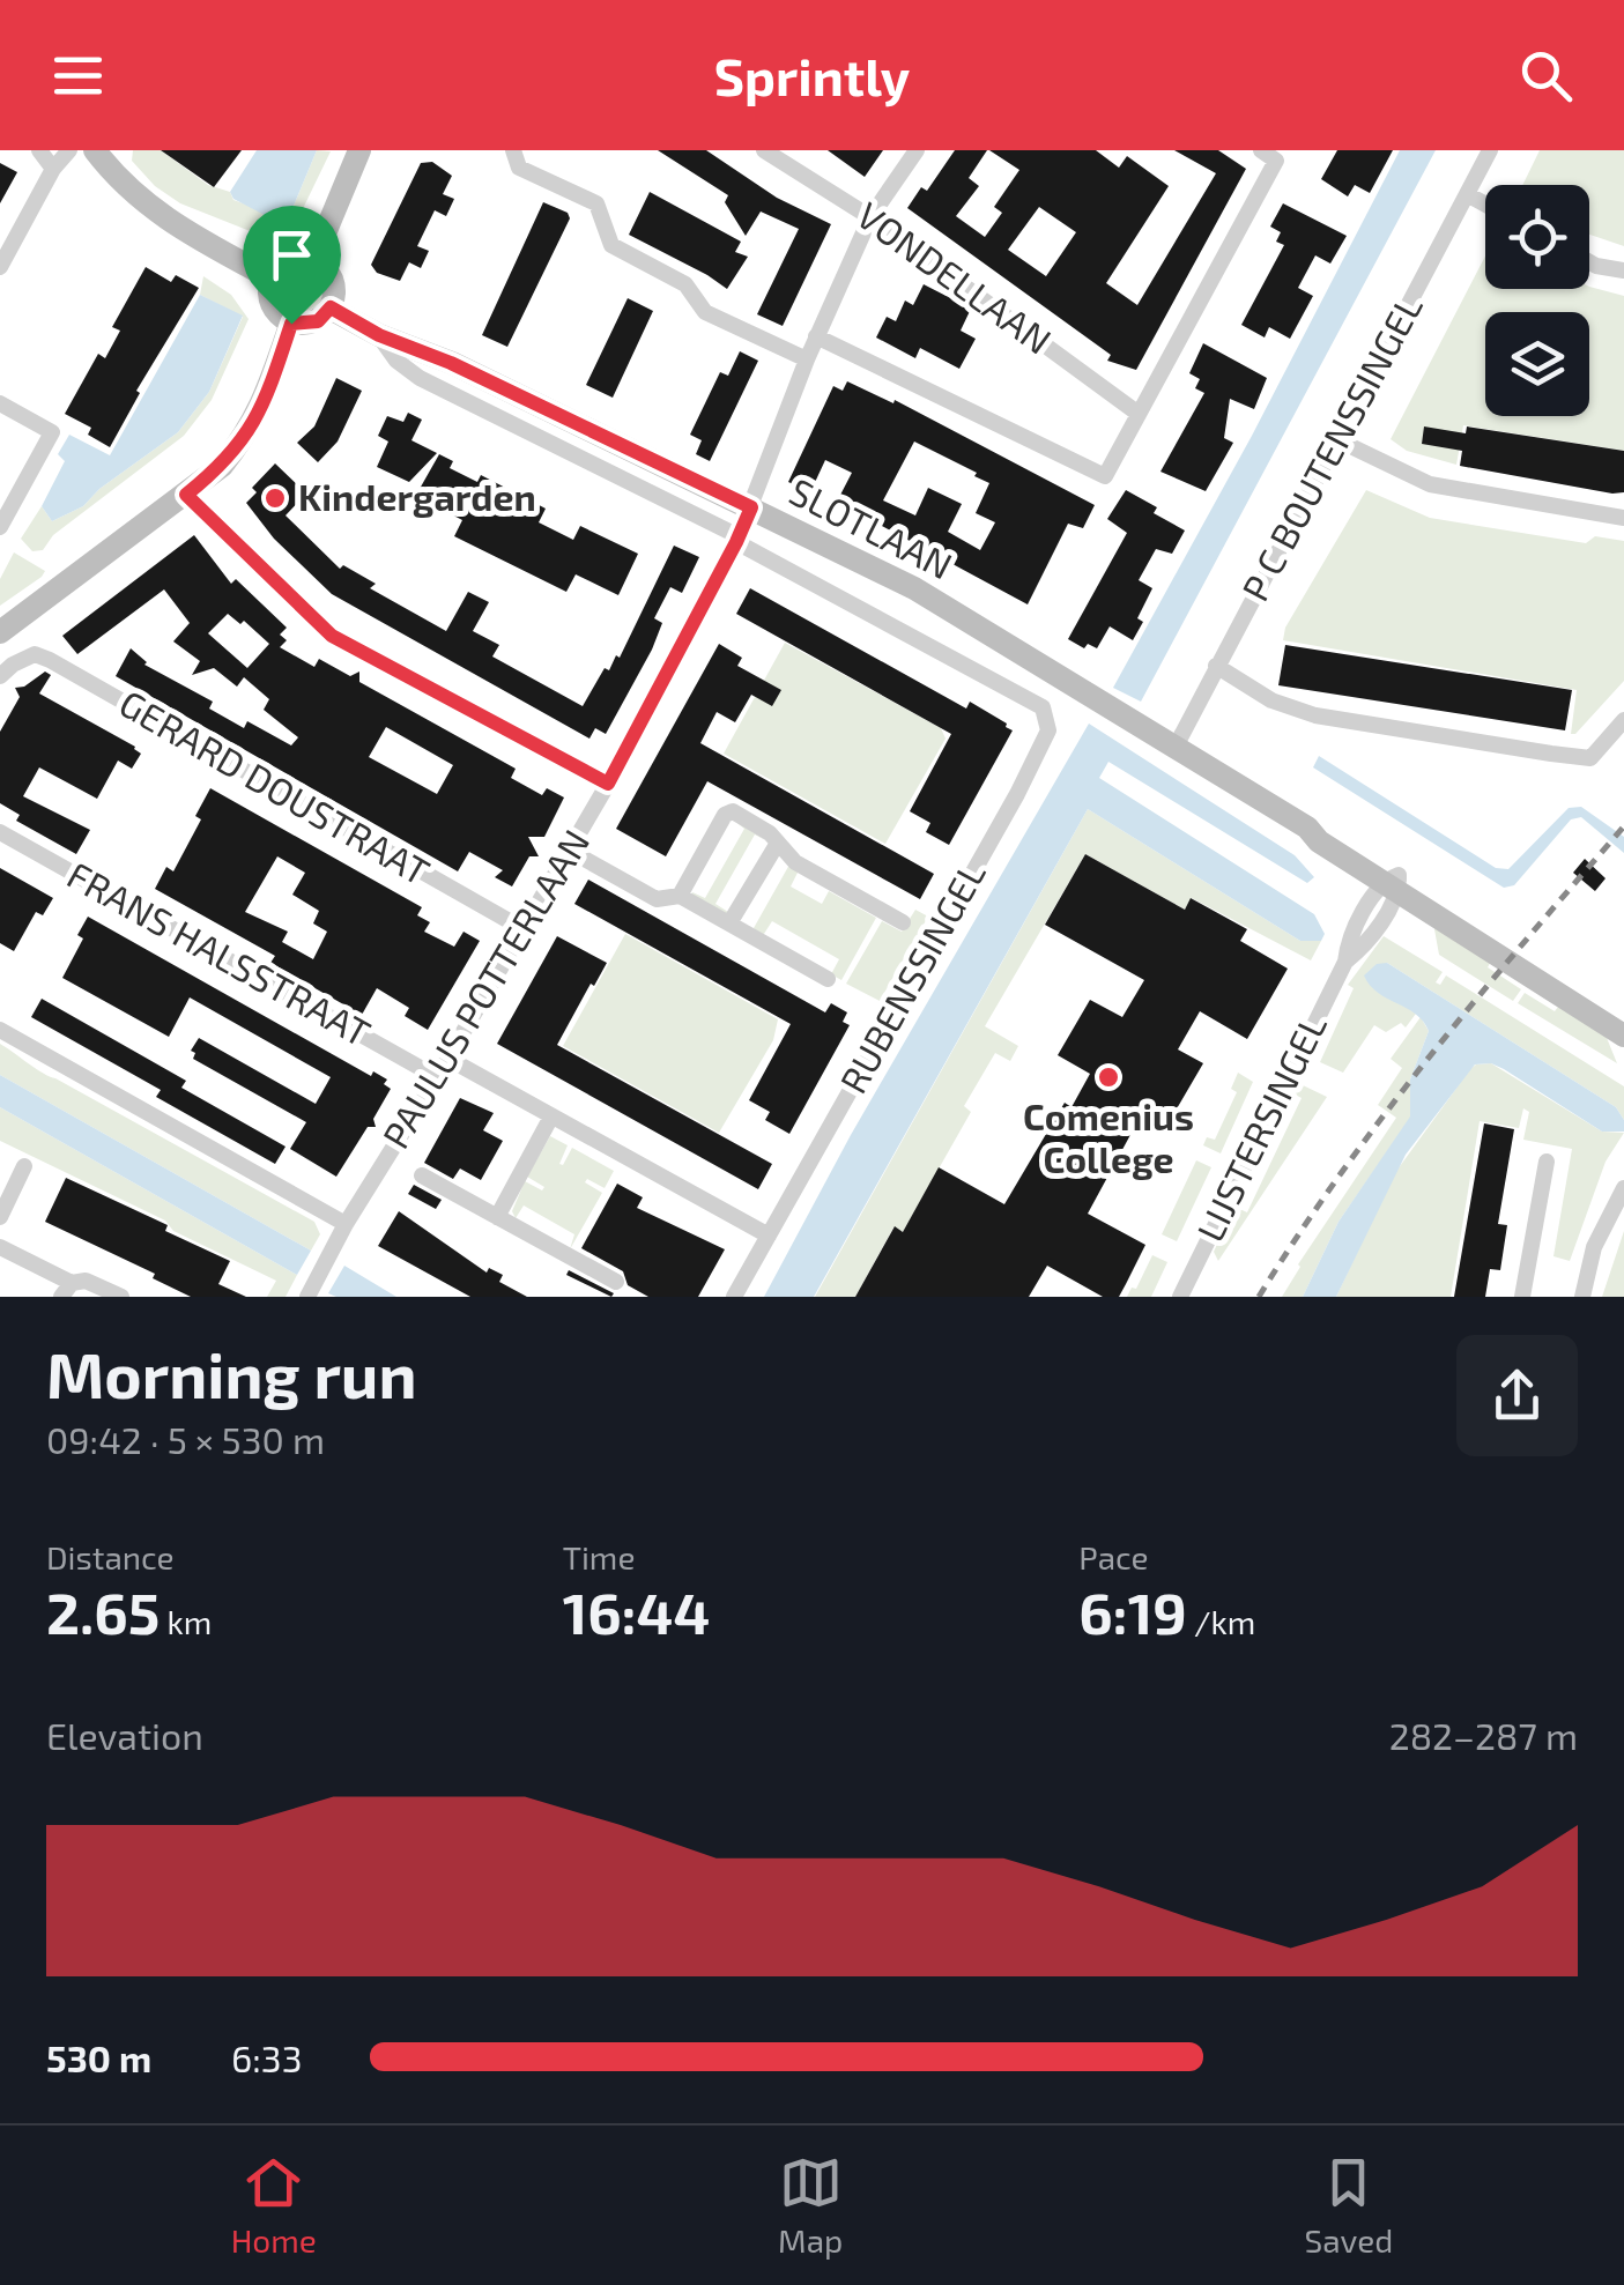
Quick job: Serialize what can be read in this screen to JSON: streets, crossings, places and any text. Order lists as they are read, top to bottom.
{
  "streets": {
    "street": [
      "VONDELLAAN",
      "P C BOUTENSSINGEL",
      "SLOTLAAN",
      "GERARD DOUSTRAAT",
      "FRANS HALSSTRAAT",
      "RUBENSSINGEL",
      "PAULUS POTTERLAAN",
      "LIJSTERSINGEL"
    ]
  },
  "crossings": [
    ["VONDELLAAN", "PAULUS POTTERLAAN"],
    ["P C BOUTENSSINGEL", "SLOTLAAN"],
    ["SLOTLAAN", "RUBENSSINGEL"],
    ["SLOTLAAN", "PAULUS POTTERLAAN"],
    ["SLOTLAAN", "LIJSTERSINGEL"],
    ["GERARD DOUSTRAAT", "PAULUS POTTERLAAN"],
    ["FRANS HALSSTRAAT", "PAULUS POTTERLAAN"]
  ],
  "places": ["Kindergarden", "Comenius College"],
  "page": {
    "header": "Sprintly",
    "heading": ["Morning run", "09:42 · 5 × 530 m"],
    "stats": [
      ["Distance", "2.65 km"],
      ["Time", "16:44"],
      ["Pace", "6:19 /km"]
    ],
    "chart": ["Elevation", "282–287 m"],
    "list": [
      {
        "name": "530 m",
        "note": "6:33"
      }
    ],
    "tabs": ["Home", "Map", "Saved"]
  }
}
